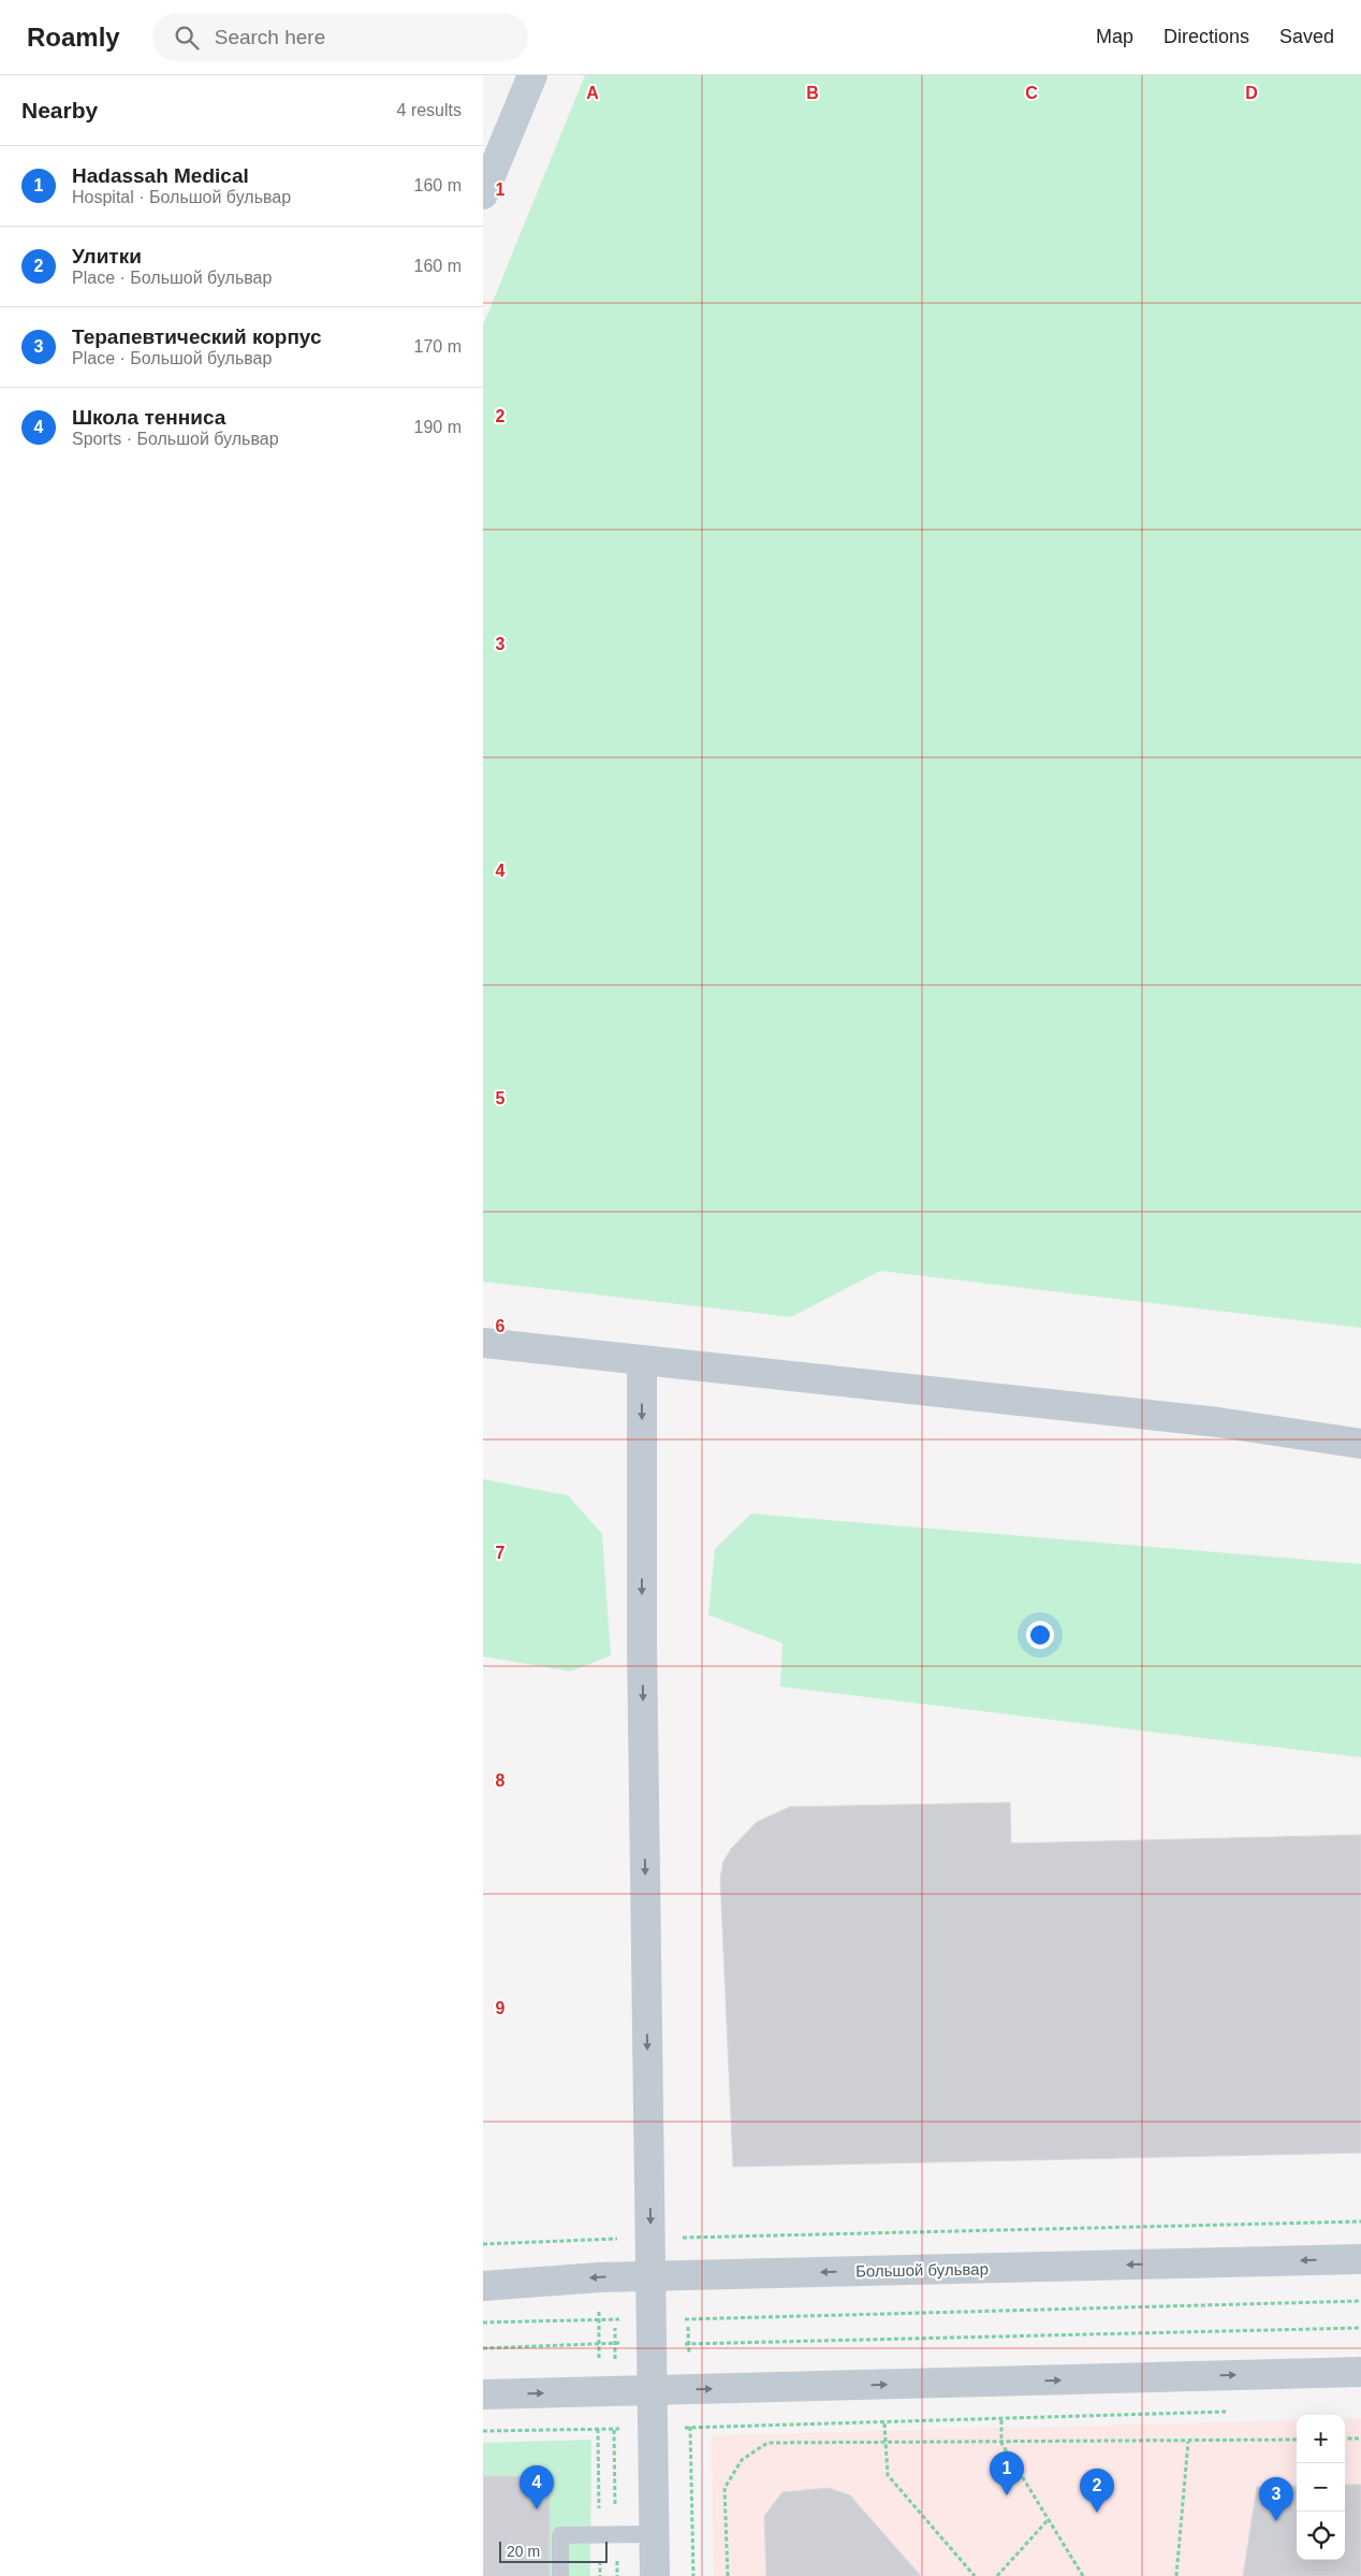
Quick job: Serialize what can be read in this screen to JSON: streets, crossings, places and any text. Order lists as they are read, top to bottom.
{
  "streets": {
    "street": ["Большой бульвар"]
  },
  "scale_bar": "20 m",
  "page": {
    "header": "Roamly",
    "search": "Search here",
    "nav": ["Map", "Directions", "Saved"],
    "heading": ["Nearby", "4 results"],
    "list": [
      {
        "mark": "1",
        "name": "Hadassah Medical",
        "note": "Hospital · Большой бульвар",
        "value": "160 m"
      },
      {
        "mark": "2",
        "name": "Улитки",
        "note": "Place · Большой бульвар",
        "value": "160 m"
      },
      {
        "mark": "3",
        "name": "Терапевтический корпус",
        "note": "Place · Большой бульвар",
        "value": "170 m"
      },
      {
        "mark": "4",
        "name": "Школа тенниса",
        "note": "Sports · Большой бульвар",
        "value": "190 m"
      }
    ],
    "map_buttons": ["+", "−"],
    "pins": [
      "1",
      "4",
      "2",
      "3"
    ],
    "scale": "20 m"
  },
  "grid": {
    "columns": [
      "A",
      "B",
      "C",
      "D"
    ],
    "rows": [
      "1",
      "2",
      "3",
      "4",
      "5",
      "6",
      "7",
      "8",
      "9"
    ]
  }
}
